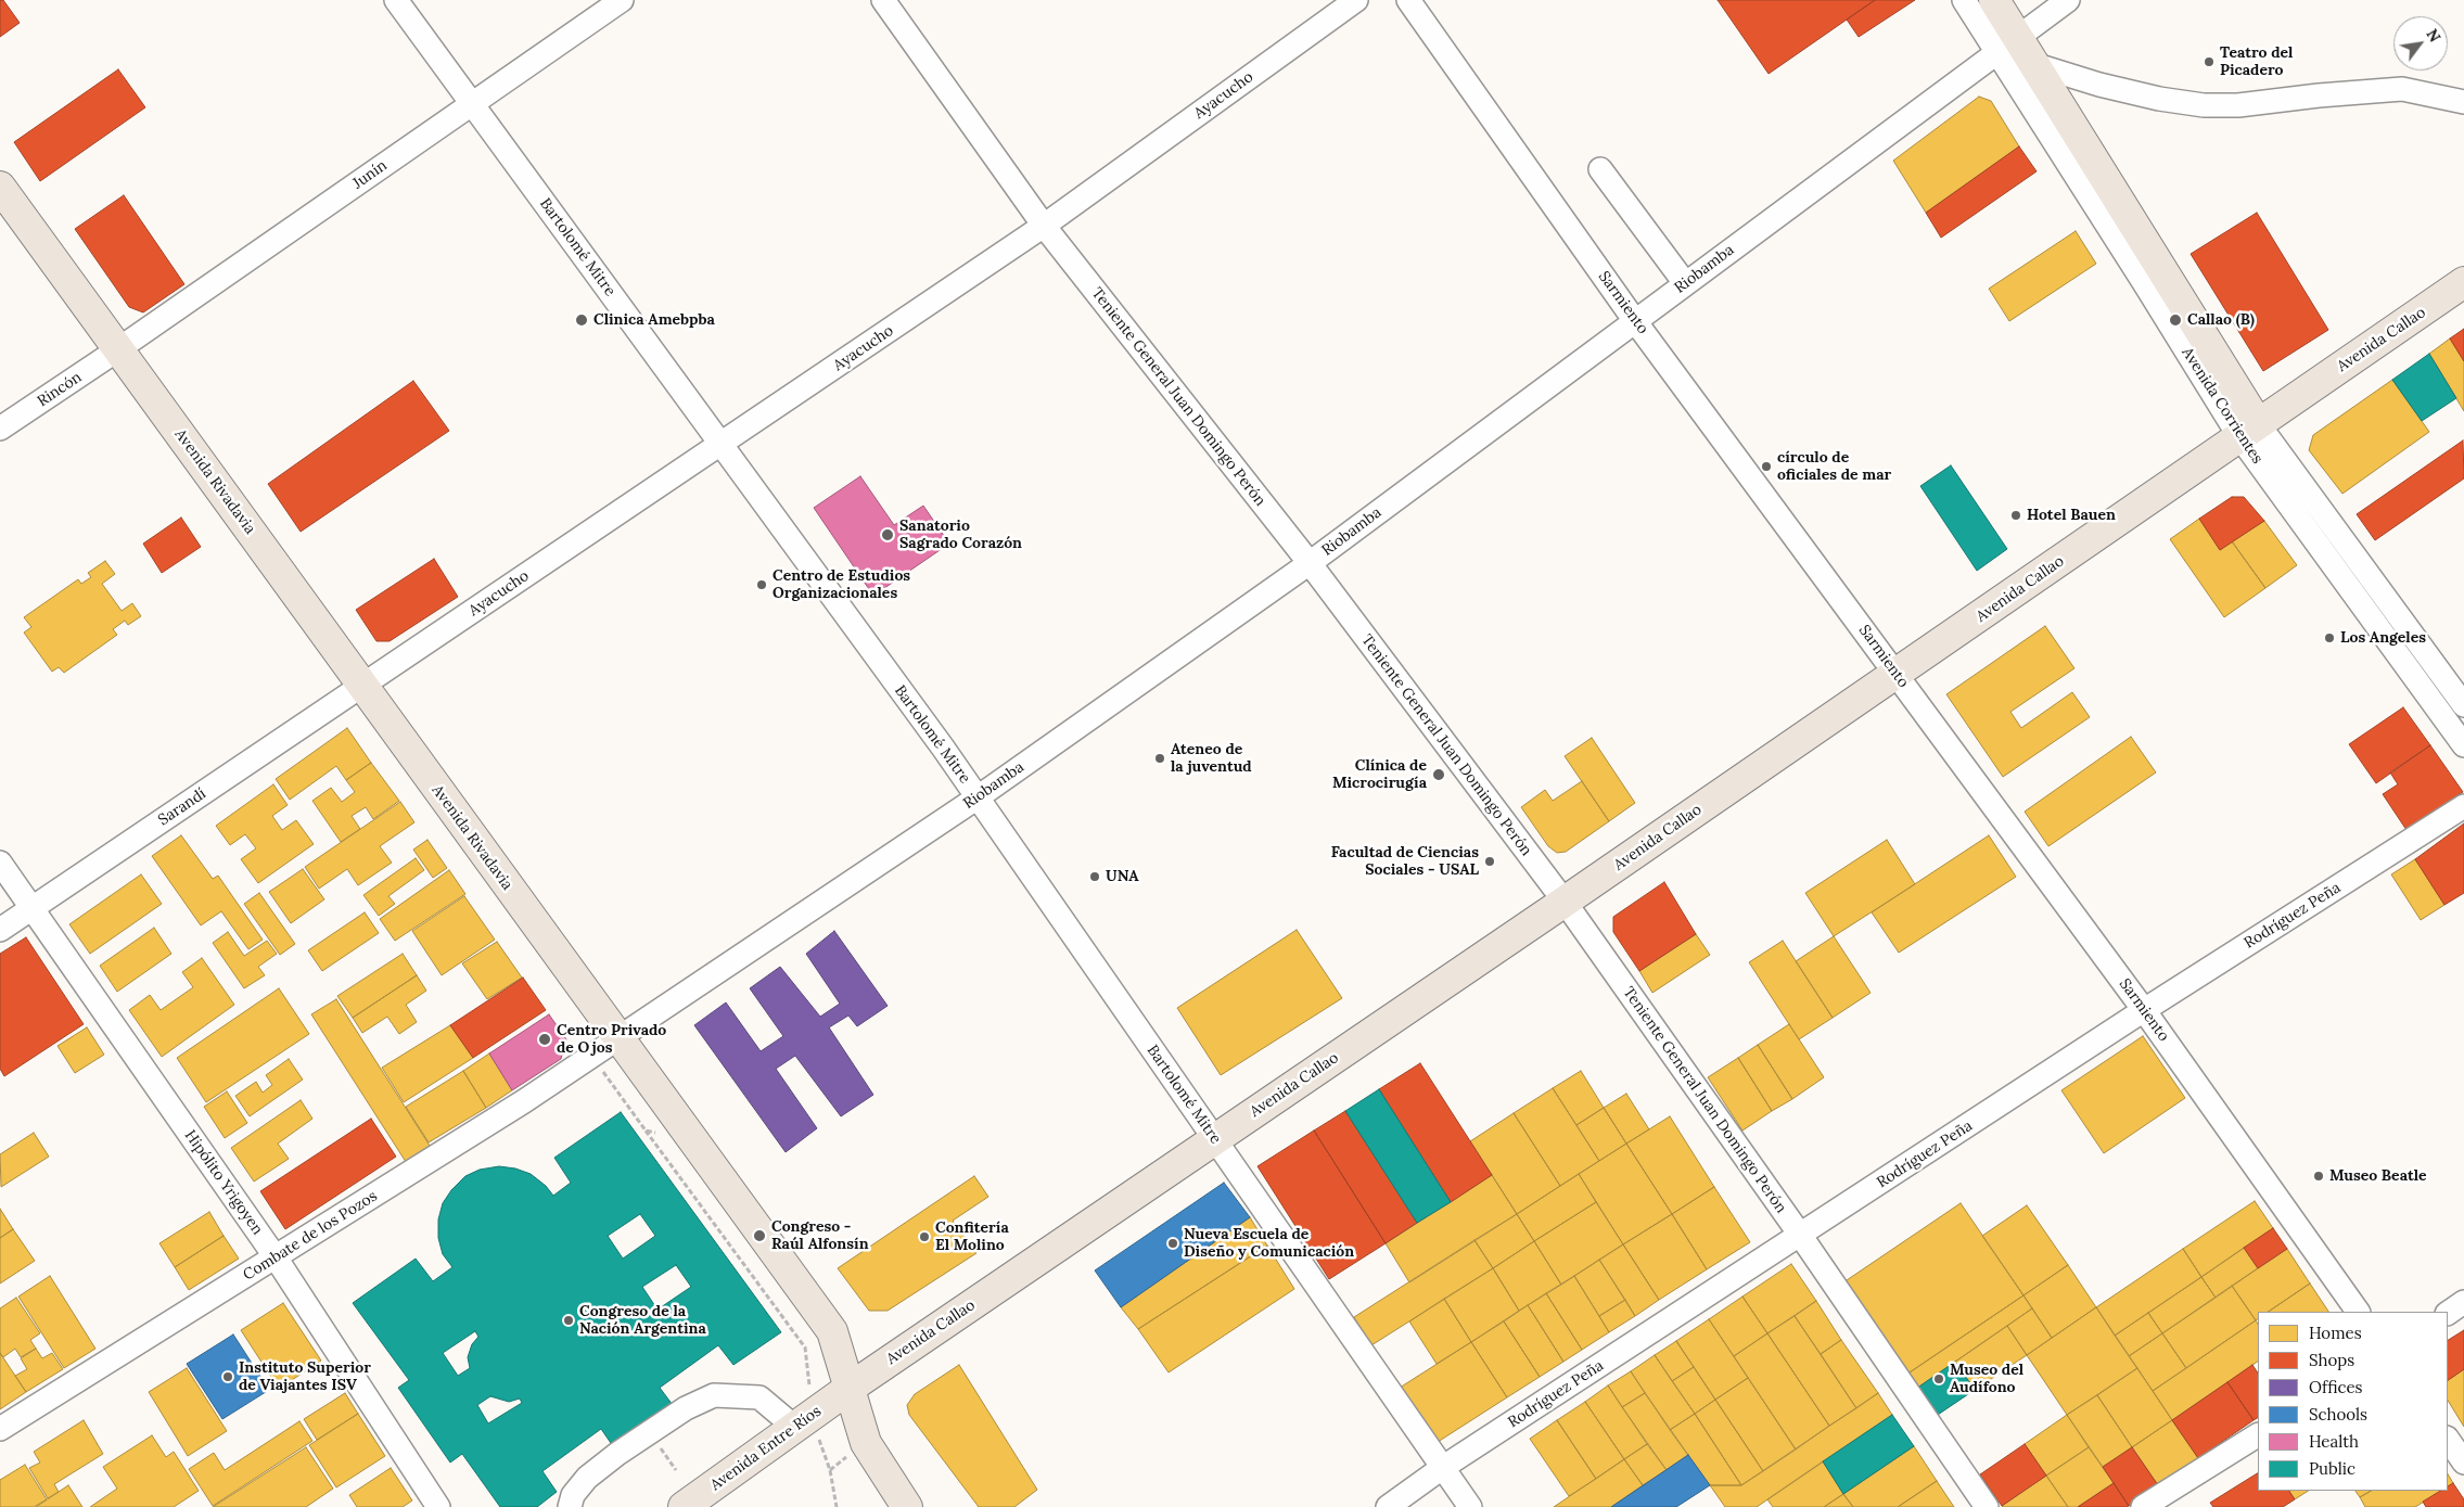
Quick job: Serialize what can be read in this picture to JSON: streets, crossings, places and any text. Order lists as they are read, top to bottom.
{
  "streets": {
    "main road": [
      "Avenida Callao",
      "Avenida Corrientes",
      "Avenida Rivadavia",
      "Avenida Entre Ríos"
    ],
    "street": [
      "Ayacucho",
      "Junín",
      "Bartolomé Mitre",
      "Riobamba",
      "Sarmiento",
      "Rincón",
      "Teniente General Juan Domingo Perón",
      "Sarandí",
      "Rodríguez Peña",
      "Hipólito Yrigoyen",
      "Combate de los Pozos"
    ]
  },
  "crossings": [
    ["Ayacucho", "Bartolomé Mitre"],
    ["Ayacucho", "Teniente General Juan Domingo Perón"],
    ["Ayacucho", "Avenida Rivadavia"],
    ["Ayacucho", "Sarandí"],
    ["Junín", "Bartolomé Mitre"],
    ["Junín", "Rincón"],
    ["Junín", "Avenida Rivadavia"],
    ["Bartolomé Mitre", "Riobamba"],
    ["Bartolomé Mitre", "Avenida Callao"],
    ["Bartolomé Mitre", "Rodríguez Peña"],
    ["Riobamba", "Sarmiento"],
    ["Riobamba", "Teniente General Juan Domingo Perón"],
    ["Riobamba", "Avenida Corrientes"],
    ["Riobamba", "Avenida Rivadavia"],
    ["Riobamba", "Combate de los Pozos"],
    ["Sarmiento", "Avenida Callao"],
    ["Sarmiento", "Rodríguez Peña"],
    ["Avenida Callao", "Teniente General Juan Domingo Perón"],
    ["Avenida Callao", "Avenida Corrientes"],
    ["Avenida Callao", "Avenida Rivadavia"],
    ["Avenida Callao", "Avenida Entre Ríos"],
    ["Rincón", "Avenida Rivadavia"],
    ["Teniente General Juan Domingo Perón", "Rodríguez Peña"],
    ["Avenida Rivadavia", "Sarandí"],
    ["Avenida Rivadavia", "Combate de los Pozos"],
    ["Avenida Rivadavia", "Avenida Entre Ríos"],
    ["Sarandí", "Hipólito Yrigoyen"],
    ["Hipólito Yrigoyen", "Combate de los Pozos"]
  ],
  "places": [
    "Teatro del Picadero",
    "Clinica Amebpba",
    "Callao (B)",
    "círculo de oficiales de mar",
    "Hotel Bauen",
    "Sanatorio Sagrado Corazón",
    "Centro de Estudios Organizacionales",
    "Los Angeles",
    "Ateneo de la juventud",
    "Clínica de Microcirugía",
    "Facultad de Ciencias Sociales - USAL",
    "UNA",
    "Centro Privado de Ojos",
    "Museo Beatle",
    "Congreso - Raúl Alfonsín",
    "Confitería El Molino",
    "Nueva Escuela de Diseño y Comunicación",
    "Congreso de la Nación Argentina",
    "Instituto Superior de Viajantes ISV",
    "Museo del Audífono"
  ],
  "legend": [
    "Homes",
    "Shops",
    "Offices",
    "Schools",
    "Health",
    "Public"
  ],
  "north": "top right"
}
